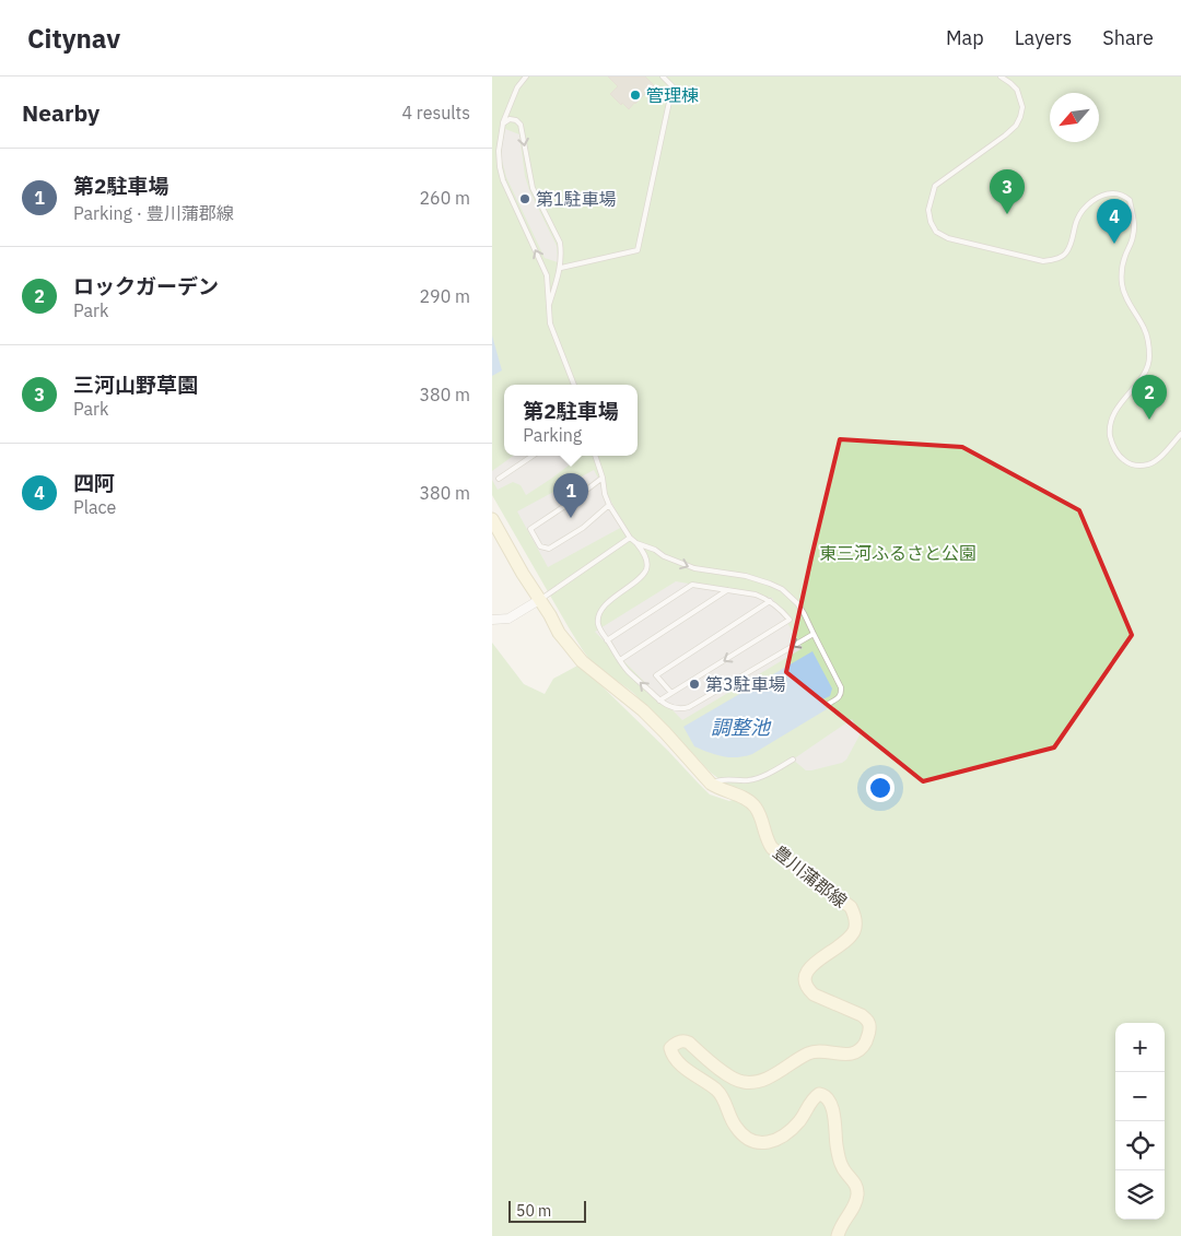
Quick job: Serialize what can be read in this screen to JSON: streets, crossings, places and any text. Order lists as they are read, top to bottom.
{
  "streets": {
    "main road": ["豊川蒲郡線"]
  },
  "water": ["調整池"],
  "parks": ["東三河ふるさと公園"],
  "places": ["管理棟", "第1駐車場", "第3駐車場"],
  "scale_bar": "50 m",
  "north": "bottom left",
  "page": {
    "header": "Citynav",
    "nav": ["Map", "Layers", "Share"],
    "heading": ["Nearby", "4 results"],
    "list": [
      {
        "mark": "1",
        "name": "第2駐車場",
        "note": "Parking · 豊川蒲郡線",
        "value": "260 m"
      },
      {
        "mark": "2",
        "name": "ロックガーデン",
        "note": "Park",
        "value": "290 m"
      },
      {
        "mark": "3",
        "name": "三河山野草園",
        "note": "Park",
        "value": "380 m"
      },
      {
        "mark": "4",
        "name": "四阿",
        "note": "Place",
        "value": "380 m"
      }
    ],
    "pins": [
      "3",
      "4",
      "2",
      "1"
    ],
    "popup": ["第2駐車場", "Parking"],
    "map_buttons": ["+", "−"],
    "scale": "50 m"
  }
}
